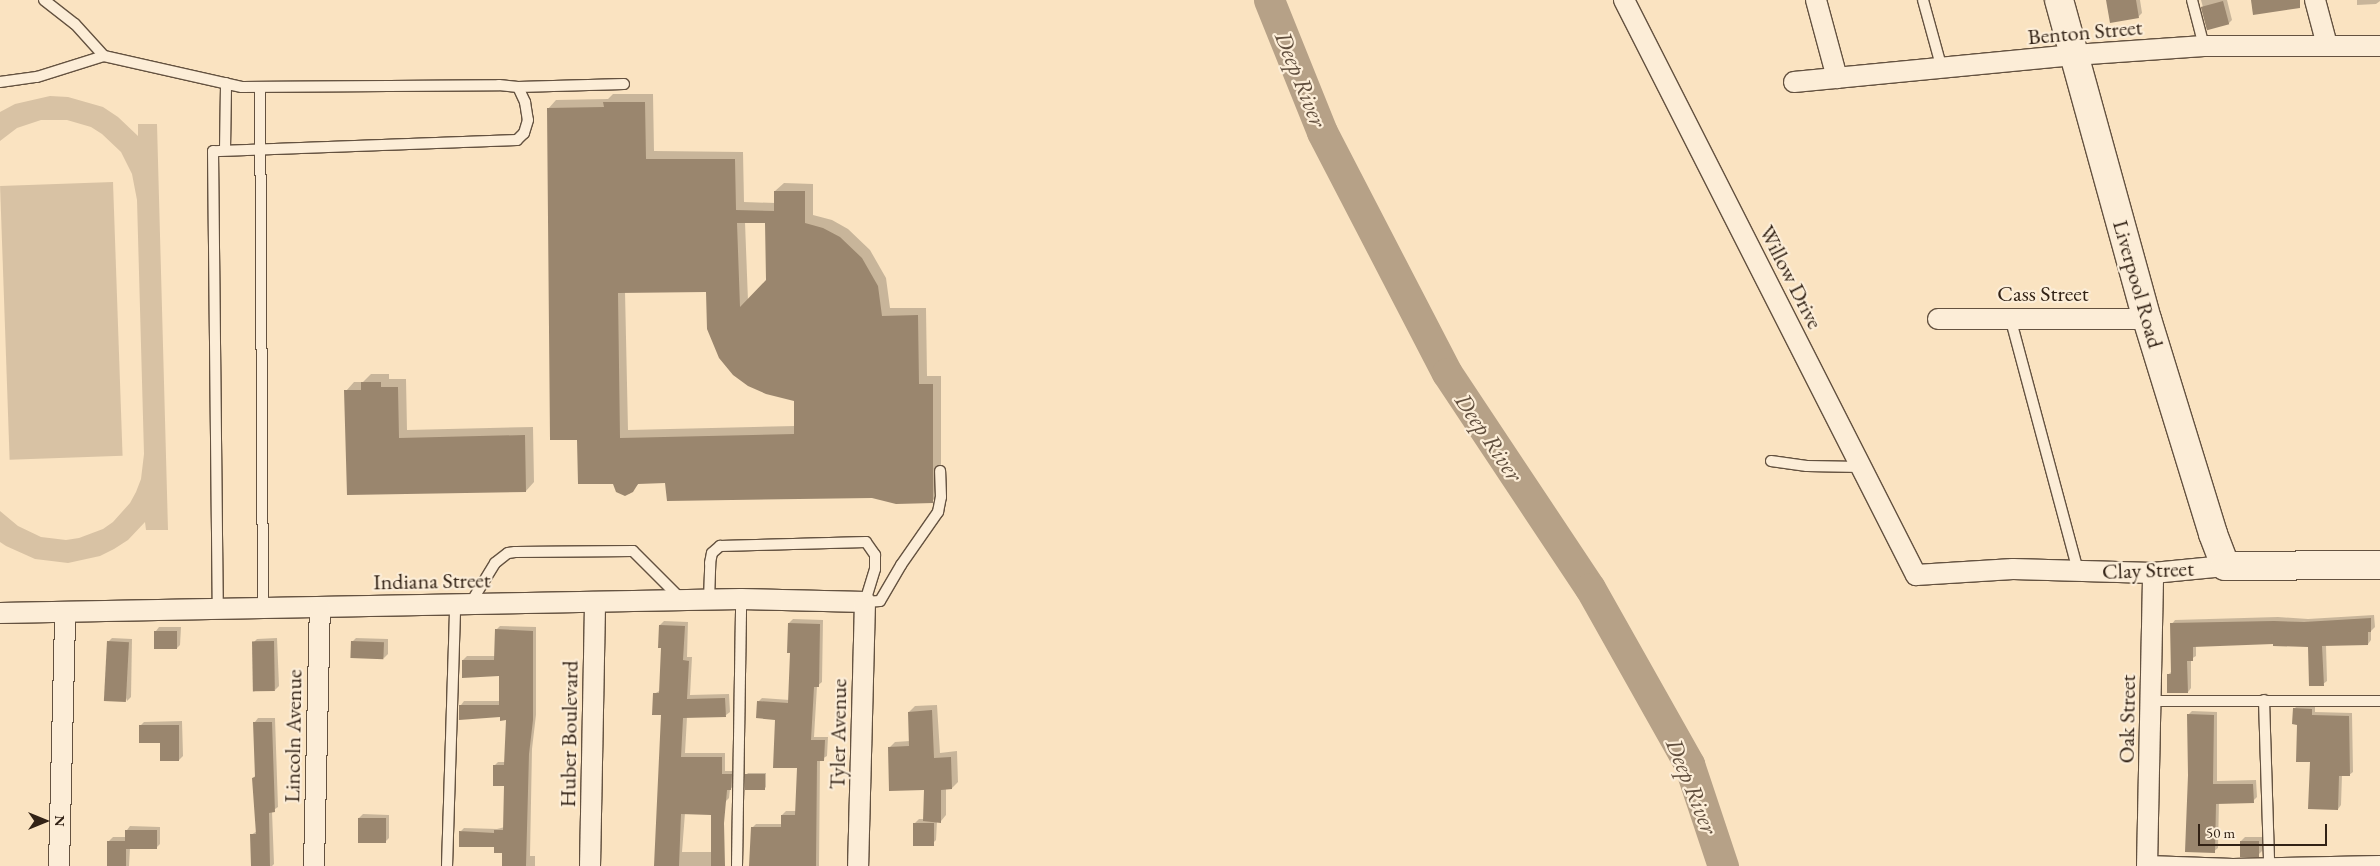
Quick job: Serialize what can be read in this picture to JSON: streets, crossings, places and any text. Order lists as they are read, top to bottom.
{
  "streets": {
    "street": [
      "Benton Street",
      "Willow Drive",
      "Liverpool Road",
      "Cass Street",
      "Clay Street",
      "Indiana Street",
      "Oak Street",
      "Huber Boulevard",
      "Tyler Avenue",
      "Lincoln Avenue"
    ]
  },
  "crossings": [
    ["Benton Street", "Liverpool Road"],
    ["Willow Drive", "Clay Street"],
    ["Liverpool Road", "Cass Street"],
    ["Liverpool Road", "Clay Street"],
    ["Clay Street", "Oak Street"],
    ["Indiana Street", "Huber Boulevard"],
    ["Indiana Street", "Tyler Avenue"],
    ["Indiana Street", "Lincoln Avenue"]
  ],
  "water": ["Deep River"],
  "scale_bar": "50 m",
  "north": "right"
}
